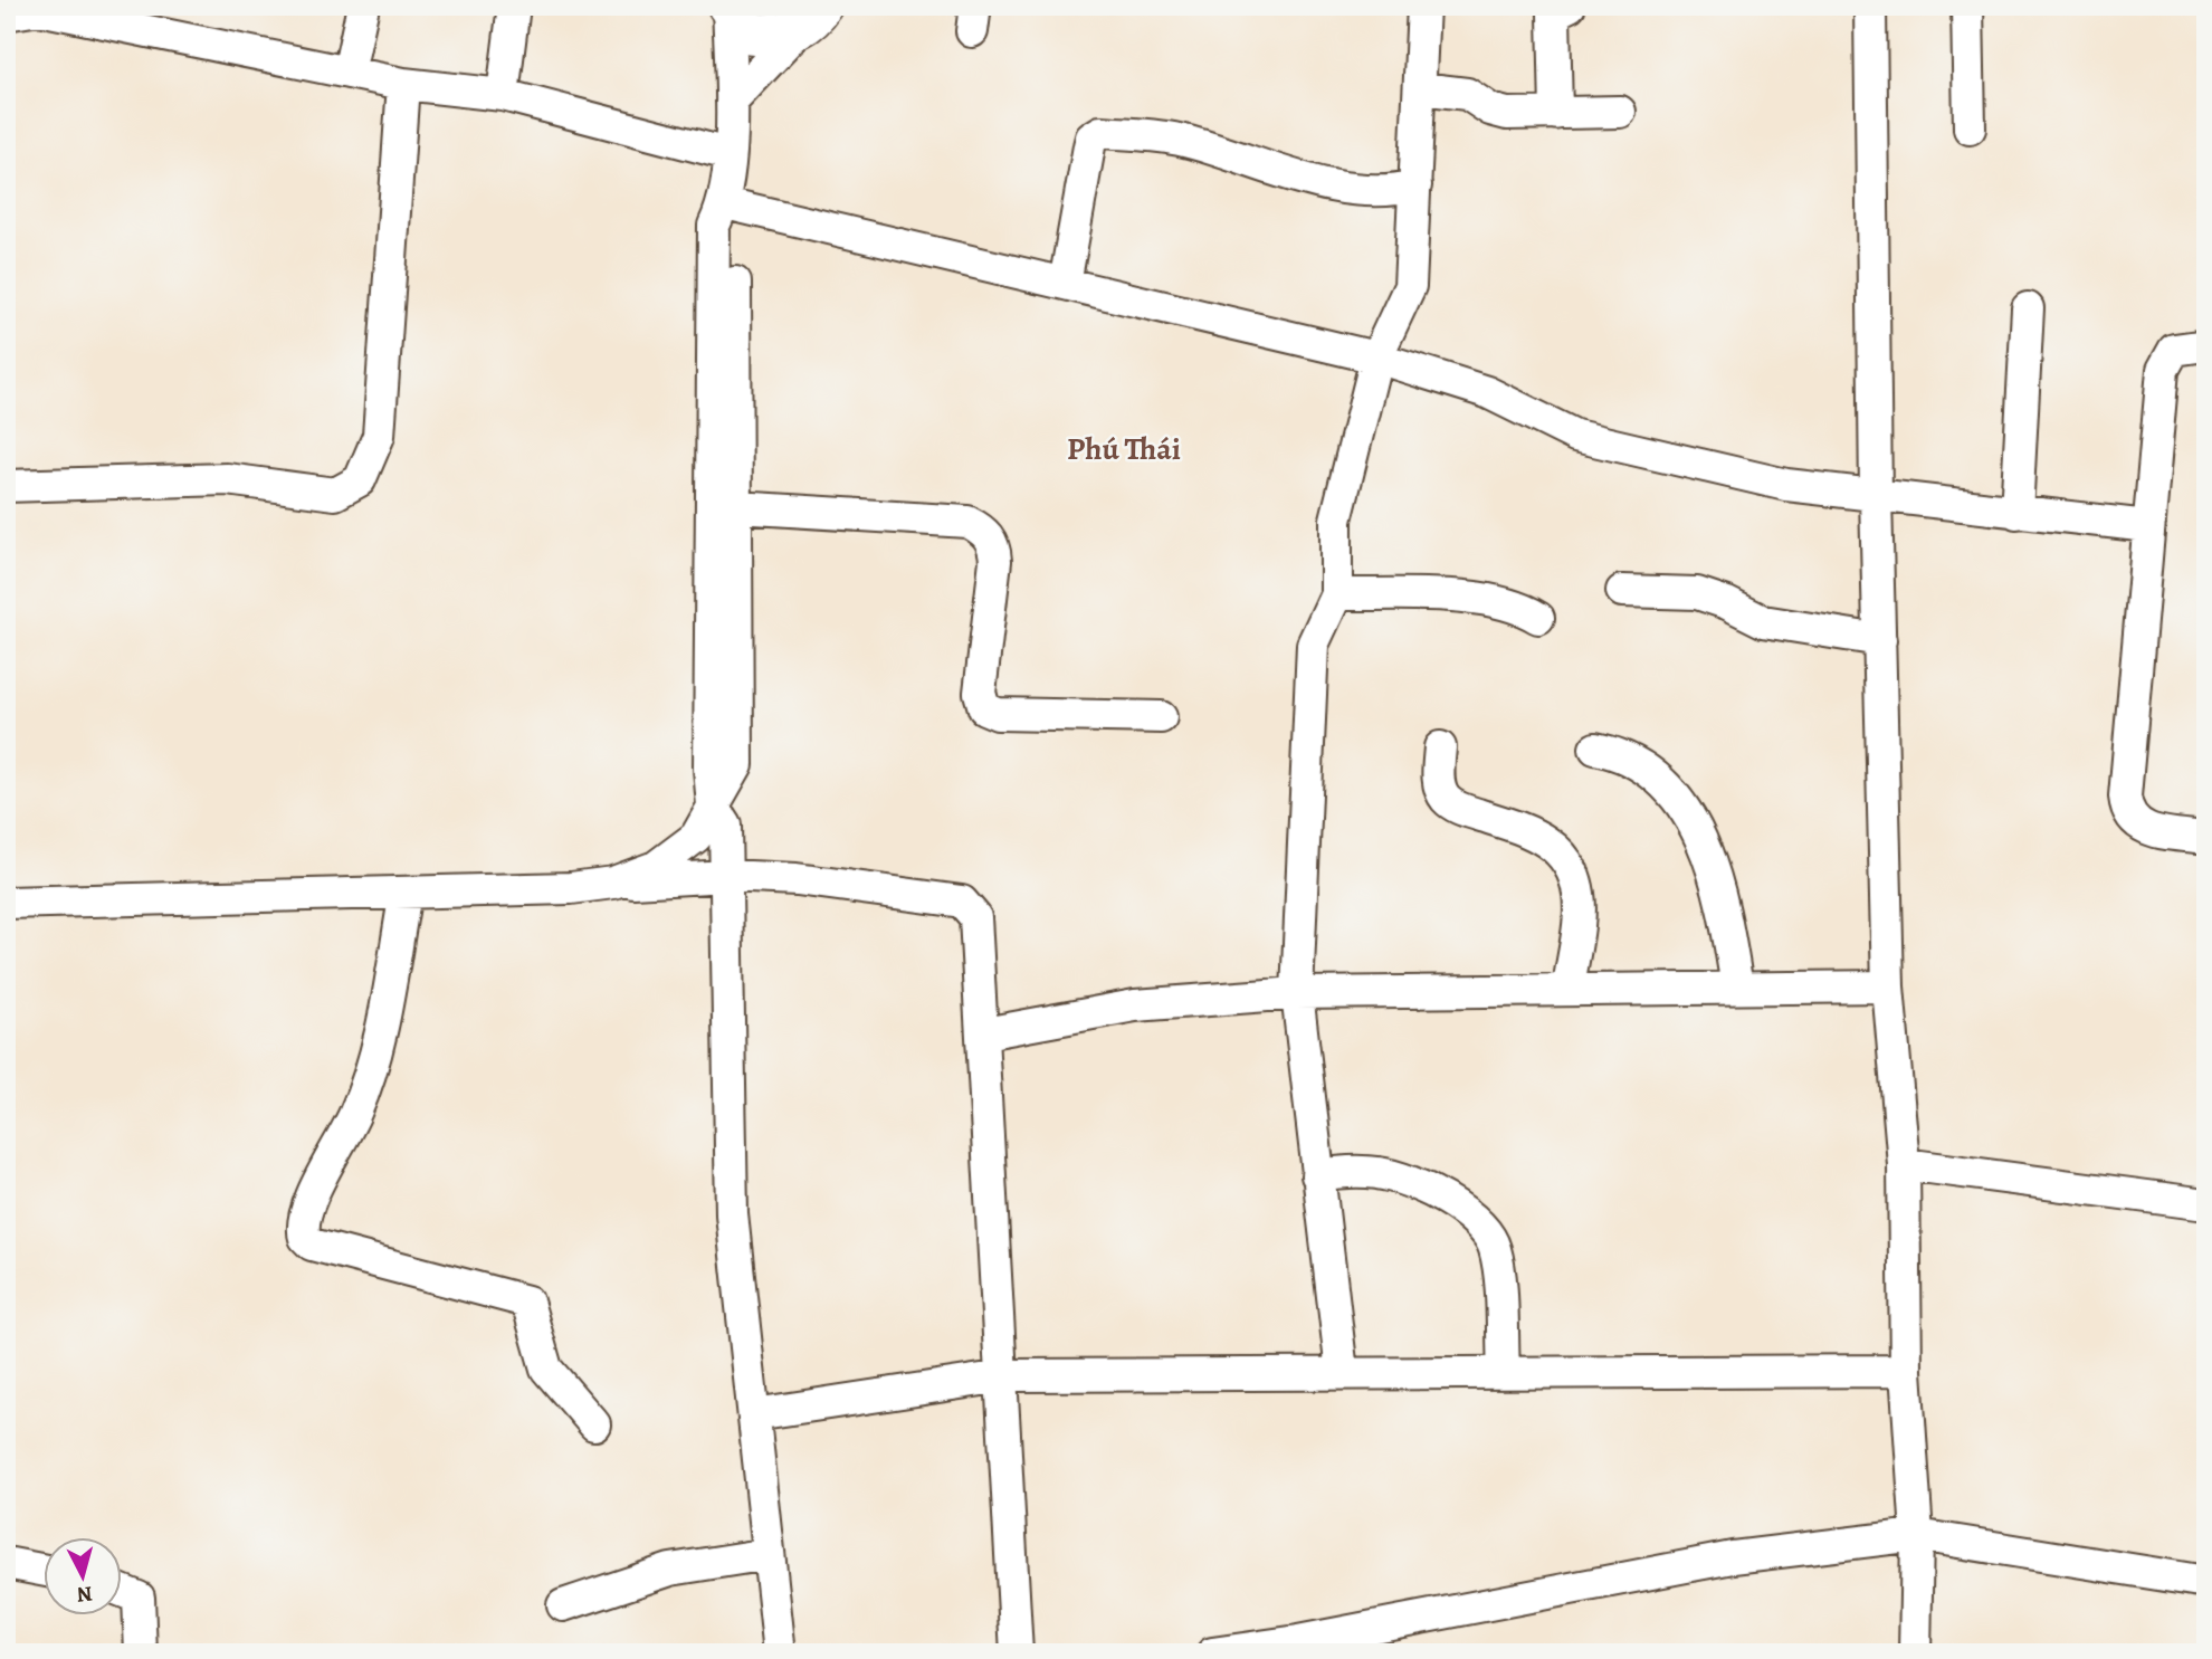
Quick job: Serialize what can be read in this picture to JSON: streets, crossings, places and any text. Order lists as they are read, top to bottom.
{
  "districts": ["Phú Thái"],
  "north": "bottom"
}
